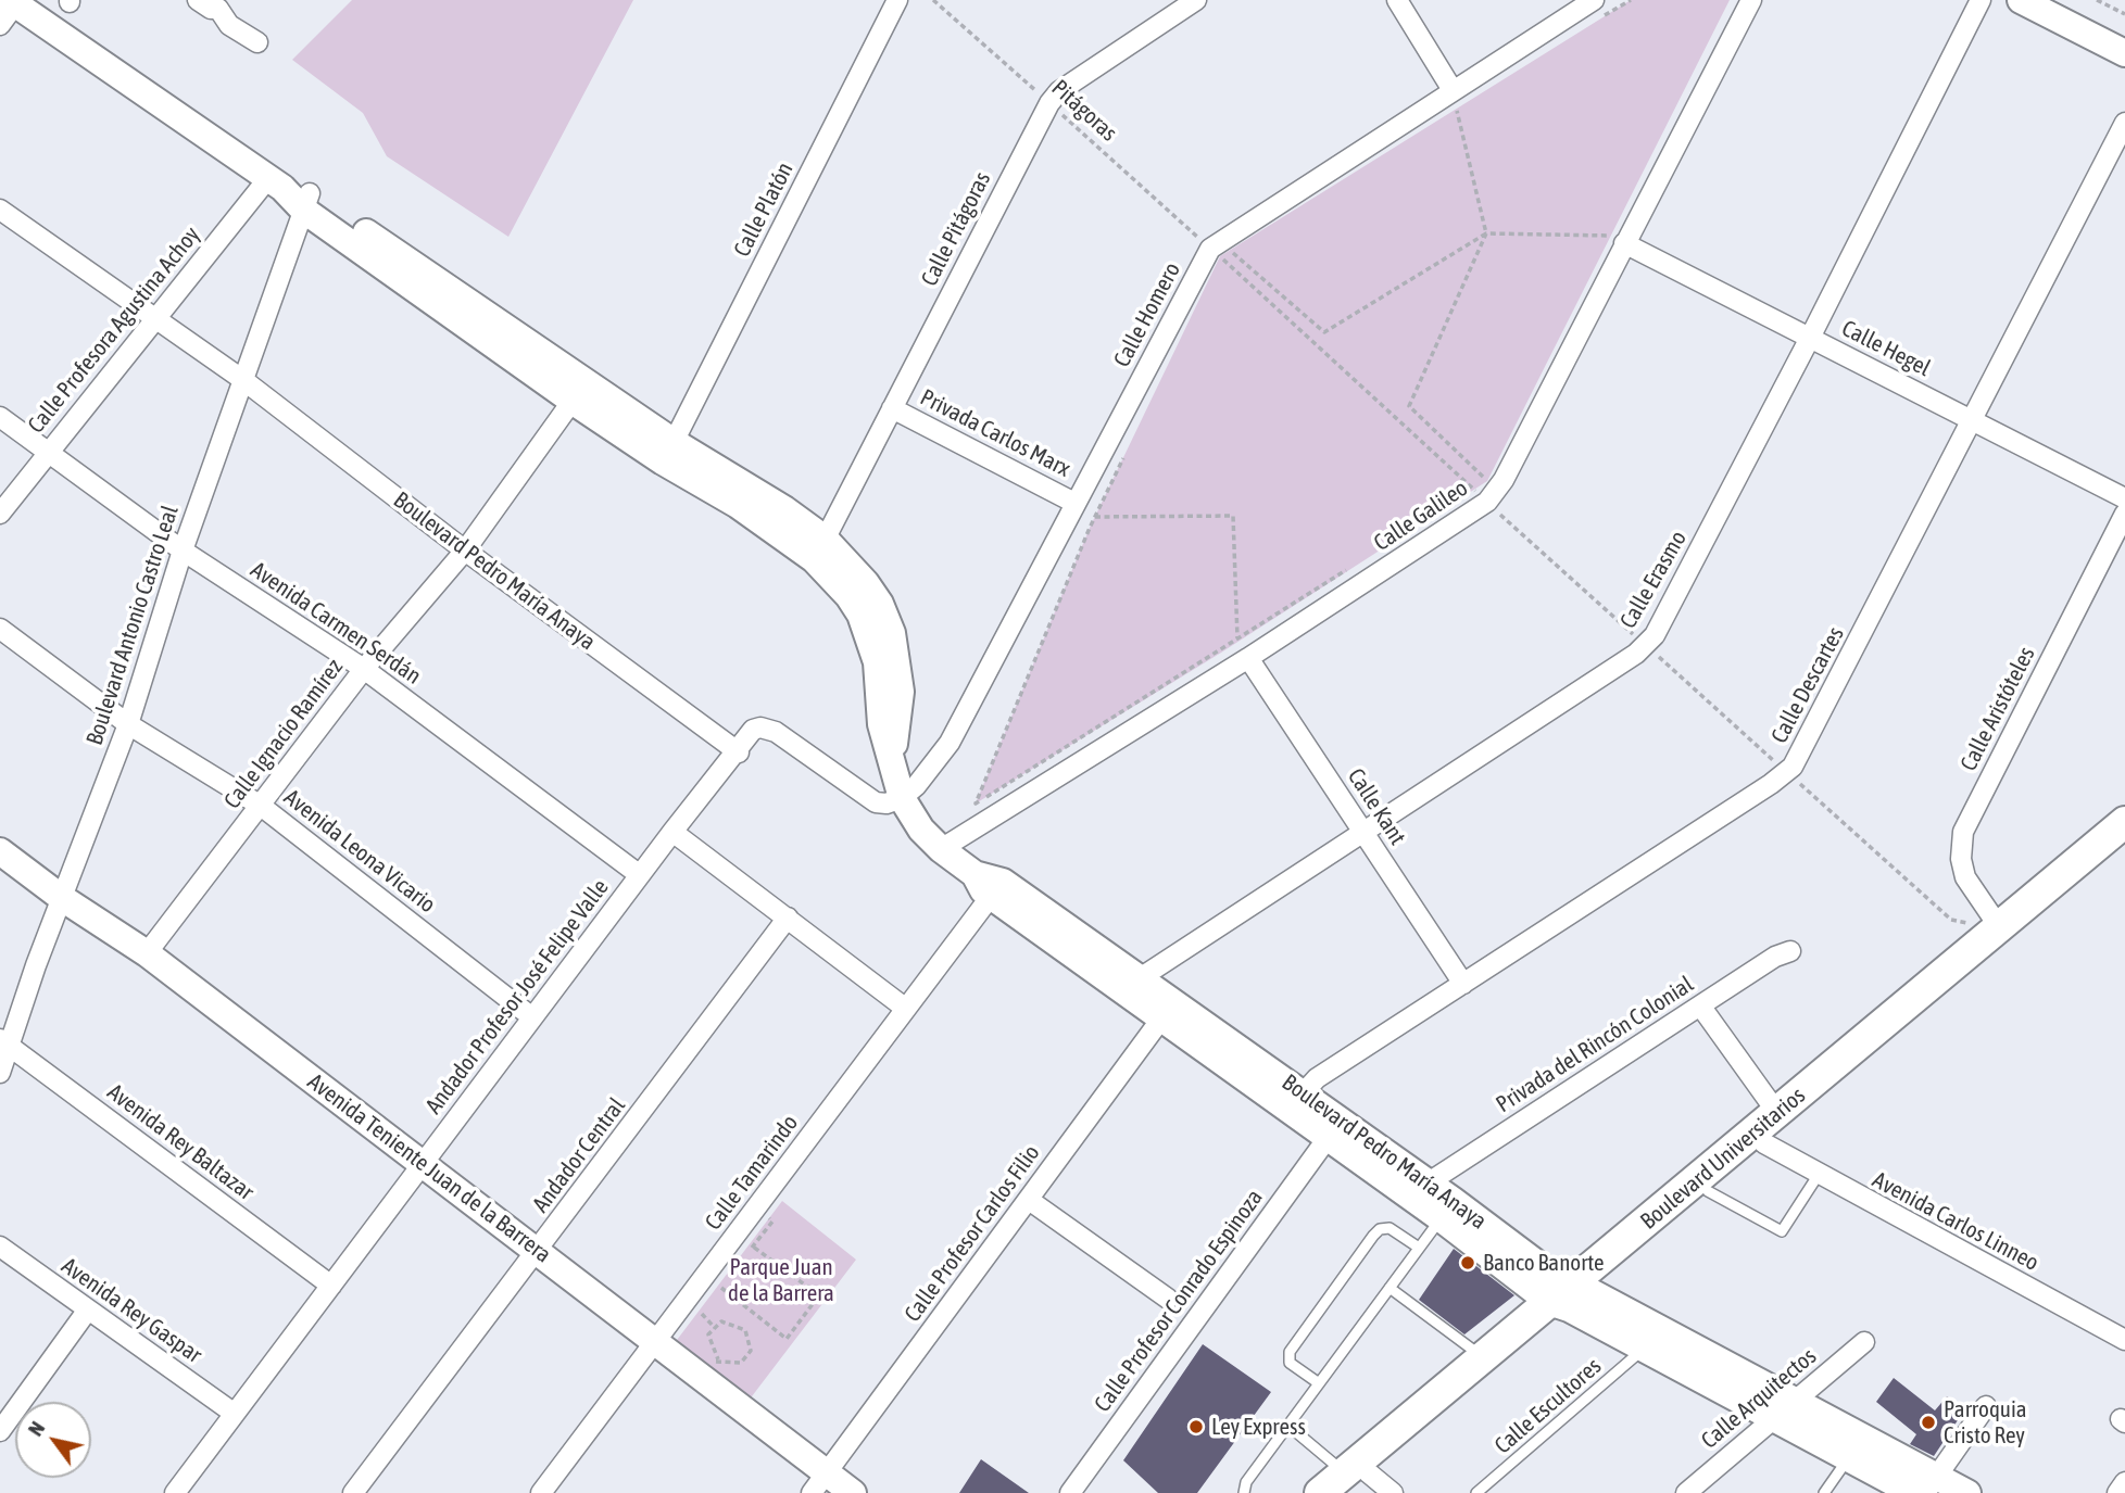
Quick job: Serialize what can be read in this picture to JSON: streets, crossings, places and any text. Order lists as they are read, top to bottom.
{
  "streets": {
    "main road": ["Boulevard Universitarios"],
    "street": [
      "Calle Platón",
      "Calle Pitágoras",
      "Calle Homero",
      "Calle Profesora Agustina Achoy",
      "Calle Hegel",
      "Privada Carlos Marx",
      "Calle Galileo",
      "Boulevard Pedro María Anaya",
      "Calle Erasmo",
      "Avenida Carmen Serdán",
      "Boulevard Antonio Castro Leal",
      "Calle Descartes",
      "Calle Aristóteles",
      "Calle Ignacio Ramírez",
      "Calle Kant",
      "Avenida Leona Vicario",
      "Andador Profesor José Felipe Valle",
      "Privada del Rincón Colonial",
      "Avenida Rey Baltazar",
      "Andador Central",
      "Avenida Teniente Juan de la Barrera",
      "Calle Tamarindo",
      "Avenida Carlos Linneo",
      "Calle Profesor Carlos Filio",
      "Calle Profesor Conrado Espinoza",
      "Avenida Rey Gaspar",
      "Calle Arquitectos"
    ],
    "lane": ["Calle Escultores"],
    "path": ["Pitágoras"]
  },
  "crossings": [
    ["Pitágoras", "Calle Pitágoras"],
    ["Pitágoras", "Calle Homero"],
    ["Calle Pitágoras", "Privada Carlos Marx"],
    ["Calle Pitágoras", "Boulevard Pedro María Anaya"],
    ["Calle Homero", "Privada Carlos Marx"],
    ["Calle Homero", "Boulevard Pedro María Anaya"],
    ["Calle Profesora Agustina Achoy", "Boulevard Pedro María Anaya"],
    ["Calle Profesora Agustina Achoy", "Avenida Carmen Serdán"],
    ["Calle Profesora Agustina Achoy", "Boulevard Antonio Castro Leal"],
    ["Calle Hegel", "Calle Galileo"],
    ["Calle Hegel", "Calle Erasmo"],
    ["Calle Hegel", "Calle Descartes"],
    ["Calle Galileo", "Boulevard Pedro María Anaya"],
    ["Calle Galileo", "Calle Kant"],
    ["Boulevard Pedro María Anaya", "Calle Erasmo"],
    ["Boulevard Pedro María Anaya", "Boulevard Antonio Castro Leal"],
    ["Boulevard Pedro María Anaya", "Calle Descartes"],
    ["Boulevard Pedro María Anaya", "Calle Ignacio Ramírez"],
    ["Boulevard Pedro María Anaya", "Andador Profesor José Felipe Valle"],
    ["Boulevard Pedro María Anaya", "Privada del Rincón Colonial"],
    ["Boulevard Pedro María Anaya", "Boulevard Universitarios"],
    ["Boulevard Pedro María Anaya", "Calle Tamarindo"],
    ["Boulevard Pedro María Anaya", "Calle Profesor Carlos Filio"],
    ["Boulevard Pedro María Anaya", "Calle Profesor Conrado Espinoza"],
    ["Boulevard Pedro María Anaya", "Calle Arquitectos"],
    ["Boulevard Pedro María Anaya", "Calle Escultores"],
    ["Calle Erasmo", "Calle Kant"],
    ["Avenida Carmen Serdán", "Boulevard Antonio Castro Leal"],
    ["Avenida Carmen Serdán", "Calle Ignacio Ramírez"],
    ["Avenida Carmen Serdán", "Andador Profesor José Felipe Valle"],
    ["Boulevard Antonio Castro Leal", "Avenida Leona Vicario"],
    ["Boulevard Antonio Castro Leal", "Avenida Rey Baltazar"],
    ["Boulevard Antonio Castro Leal", "Avenida Teniente Juan de la Barrera"],
    ["Calle Descartes", "Calle Kant"],
    ["Calle Aristóteles", "Boulevard Universitarios"],
    ["Calle Ignacio Ramírez", "Avenida Leona Vicario"],
    ["Calle Ignacio Ramírez", "Avenida Teniente Juan de la Barrera"],
    ["Avenida Leona Vicario", "Andador Profesor José Felipe Valle"],
    ["Andador Profesor José Felipe Valle", "Avenida Rey Baltazar"],
    ["Andador Profesor José Felipe Valle", "Avenida Teniente Juan de la Barrera"],
    ["Andador Profesor José Felipe Valle", "Avenida Rey Gaspar"],
    ["Andador Central", "Avenida Teniente Juan de la Barrera"],
    ["Boulevard Universitarios", "Avenida Carlos Linneo"],
    ["Avenida Teniente Juan de la Barrera", "Calle Tamarindo"],
    ["Avenida Teniente Juan de la Barrera", "Calle Profesor Carlos Filio"]
  ],
  "parks": ["Parque Juan de la Barrera"],
  "places": ["Banco Banorte", "Parroquia Cristo Rey", "Ley Express"],
  "north": "top left"
}
